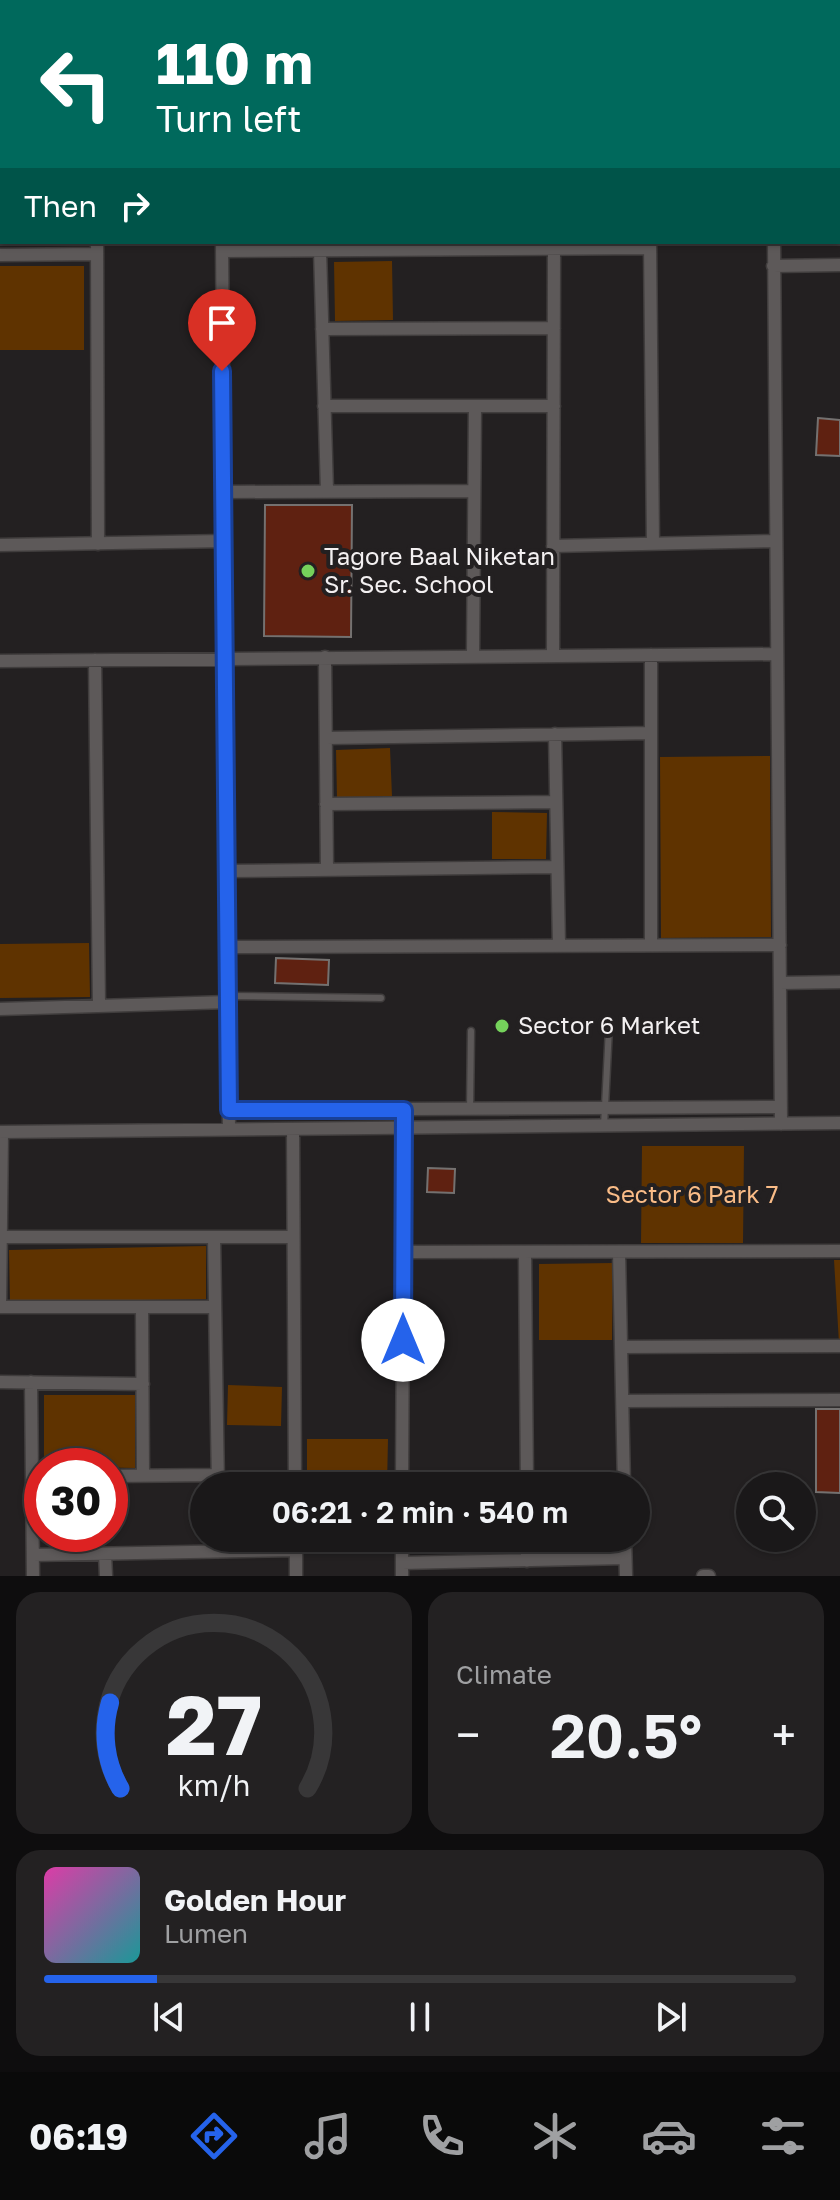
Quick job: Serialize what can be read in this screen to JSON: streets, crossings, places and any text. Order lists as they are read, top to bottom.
{
  "parks": ["Sector 6 Park 7"],
  "places": ["Tagore Baal Niketan Sr. Sec. School", "Sector 6 Market"],
  "page": {
    "turn": ["110 m", "Turn left"],
    "then": "Then",
    "limit": "30",
    "trip": "06:21 · 2 min · 540 m",
    "tile": "Climate",
    "heat": ["−", "20.5°", "+"],
    "song": ["Golden Hour", "Lumen"],
    "tabs": "06:19",
    "gauge": ["27", "km/h"]
  }
}
